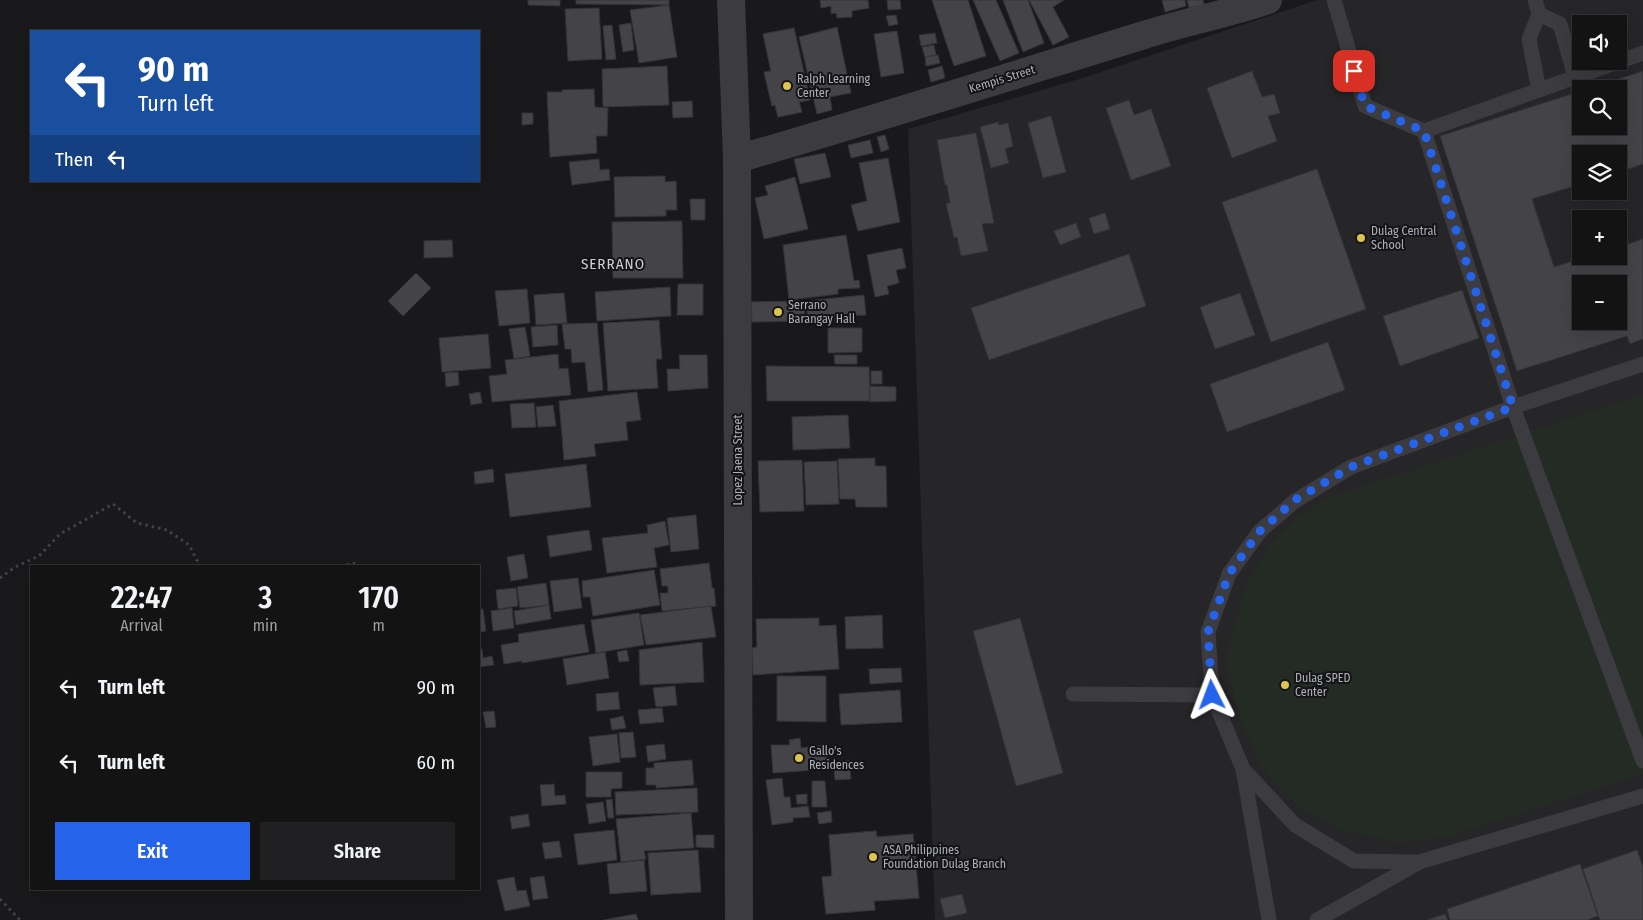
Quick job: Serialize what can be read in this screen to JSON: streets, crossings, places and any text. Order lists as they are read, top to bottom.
{
  "streets": {
    "street": ["Kempis Street", "Lopez Jaena Street"]
  },
  "crossings": [
    ["Kempis Street", "Lopez Jaena Street"]
  ],
  "districts": ["SERRANO"],
  "places": [
    "Ralph Learning Center",
    "Dulag Central School",
    "Serrano Barangay Hall",
    "Dulag SPED Center",
    "Gallo's Residences",
    "ASA Philippines Foundation Dulag Branch"
  ],
  "page": {
    "map_buttons": ["+", "−"],
    "turn": ["90 m", "Turn left"],
    "then": "Then",
    "eta": [
      "22:47",
      "Arrival",
      "3",
      "min",
      "170",
      "m"
    ],
    "list": [
      {
        "name": "Turn left",
        "value": "90 m"
      },
      {
        "name": "Turn left",
        "value": "60 m"
      }
    ],
    "buttons": ["Exit", "Share"]
  }
}
